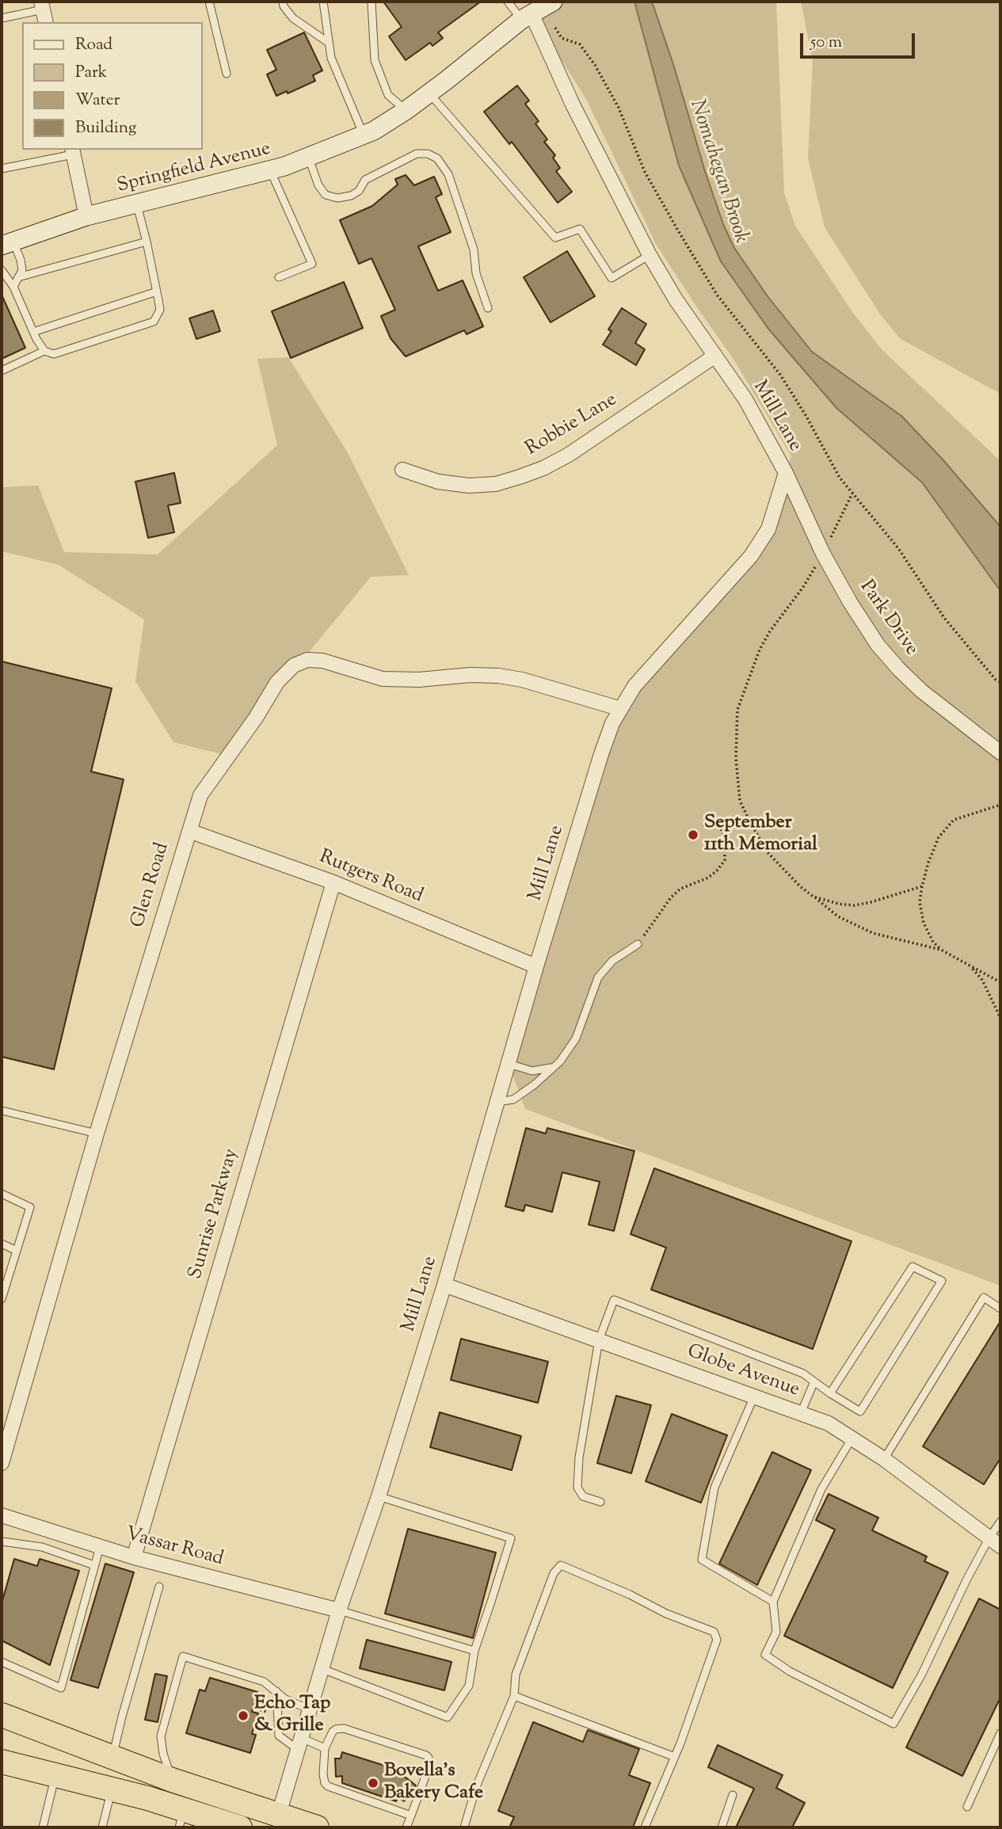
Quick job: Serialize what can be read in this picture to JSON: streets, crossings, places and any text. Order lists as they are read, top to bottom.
{
  "streets": {
    "main road": ["Springfield Avenue"],
    "street": [
      "Mill Lane",
      "Robbie Lane",
      "Park Drive",
      "Rutgers Road",
      "Glen Road",
      "Sunrise Parkway",
      "Globe Avenue",
      "Vassar Road"
    ]
  },
  "crossings": [
    ["Springfield Avenue", "Mill Lane"],
    ["Mill Lane", "Robbie Lane"],
    ["Mill Lane", "Park Drive"],
    ["Mill Lane", "Rutgers Road"],
    ["Mill Lane", "Glen Road"],
    ["Mill Lane", "Globe Avenue"],
    ["Mill Lane", "Vassar Road"],
    ["Rutgers Road", "Glen Road"],
    ["Rutgers Road", "Sunrise Parkway"],
    ["Sunrise Parkway", "Vassar Road"]
  ],
  "water": ["Nomahegan Brook"],
  "places": ["September 11th Memorial", "Echo Tap & Grille", "Bovella's Bakery Cafe"],
  "legend": [
    "Road",
    "Park",
    "Water",
    "Building"
  ],
  "scale_bar": "50 m"
}
